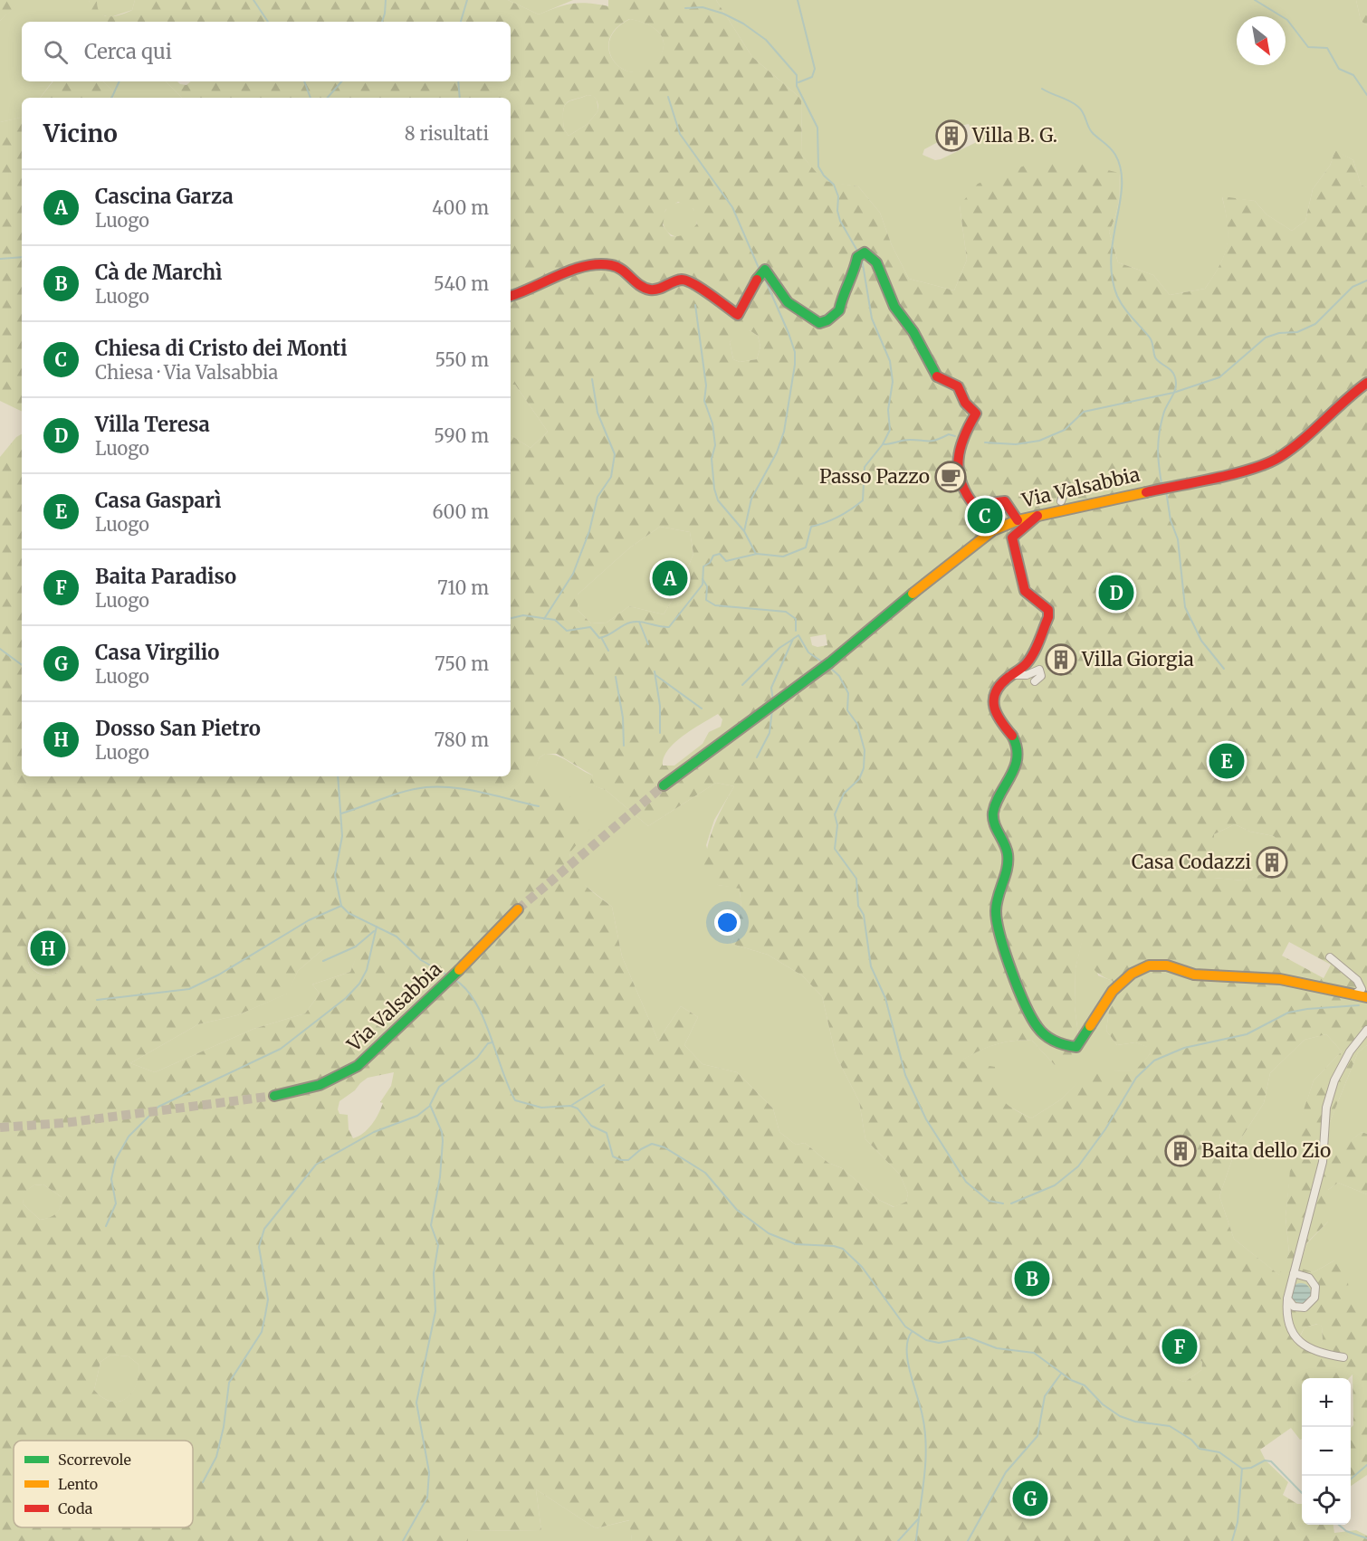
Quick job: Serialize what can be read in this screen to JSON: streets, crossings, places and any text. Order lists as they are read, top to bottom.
{
  "streets": {
    "street": ["Via Valsabbia"]
  },
  "places": {
    "building": [
      "Villa B. G.",
      "Villa Giorgia",
      "Casa Codazzi",
      "Baita dello Zio"
    ],
    "cafe": ["Passo Pazzo"]
  },
  "legend": ["Scorrevole", "Lento", "Coda"],
  "north": "bottom right",
  "page": {
    "search": "Cerca qui",
    "heading": ["Vicino", "8 risultati"],
    "list": [
      {
        "mark": "A",
        "name": "Cascina Garza",
        "note": "Luogo",
        "value": "400 m"
      },
      {
        "mark": "B",
        "name": "Cà de Marchì",
        "note": "Luogo",
        "value": "540 m"
      },
      {
        "mark": "C",
        "name": "Chiesa di Cristo dei Monti",
        "note": "Chiesa · Via Valsabbia",
        "value": "550 m"
      },
      {
        "mark": "D",
        "name": "Villa Teresa",
        "note": "Luogo",
        "value": "590 m"
      },
      {
        "mark": "E",
        "name": "Casa Gasparì",
        "note": "Luogo",
        "value": "600 m"
      },
      {
        "mark": "F",
        "name": "Baita Paradiso",
        "note": "Luogo",
        "value": "710 m"
      },
      {
        "mark": "G",
        "name": "Casa Virgilio",
        "note": "Luogo",
        "value": "750 m"
      },
      {
        "mark": "H",
        "name": "Dosso San Pietro",
        "note": "Luogo",
        "value": "780 m"
      }
    ],
    "pins": [
      "C",
      "A",
      "D",
      "E",
      "H",
      "B",
      "F",
      "G"
    ],
    "map_buttons": ["+", "−"]
  }
}
